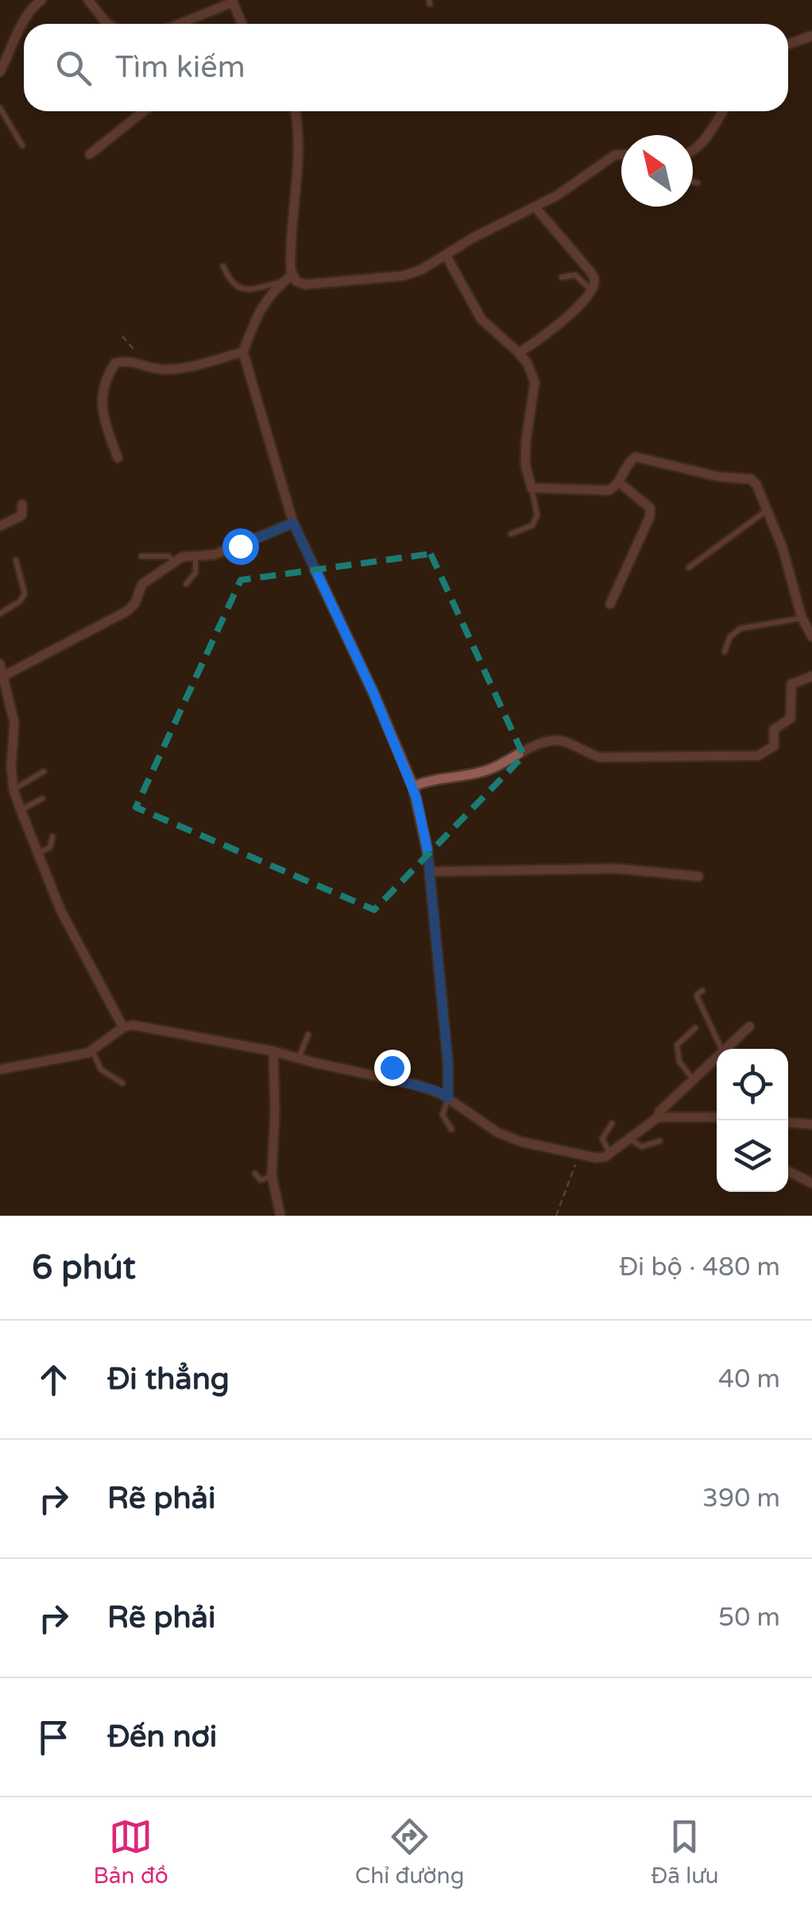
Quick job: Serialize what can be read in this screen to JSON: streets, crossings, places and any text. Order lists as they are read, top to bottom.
{
  "north": "top left",
  "page": {
    "search": "Tìm kiếm",
    "heading": ["6 phút", "Đi bộ · 480 m"],
    "list": [
      ["Đi thẳng", "40 m"],
      ["Rẽ phải", "390 m"],
      ["Rẽ phải", "50 m"],
      "Đến nơi"
    ],
    "nav": ["Bản đồ", "Chỉ đường", "Đã lưu"]
  }
}
